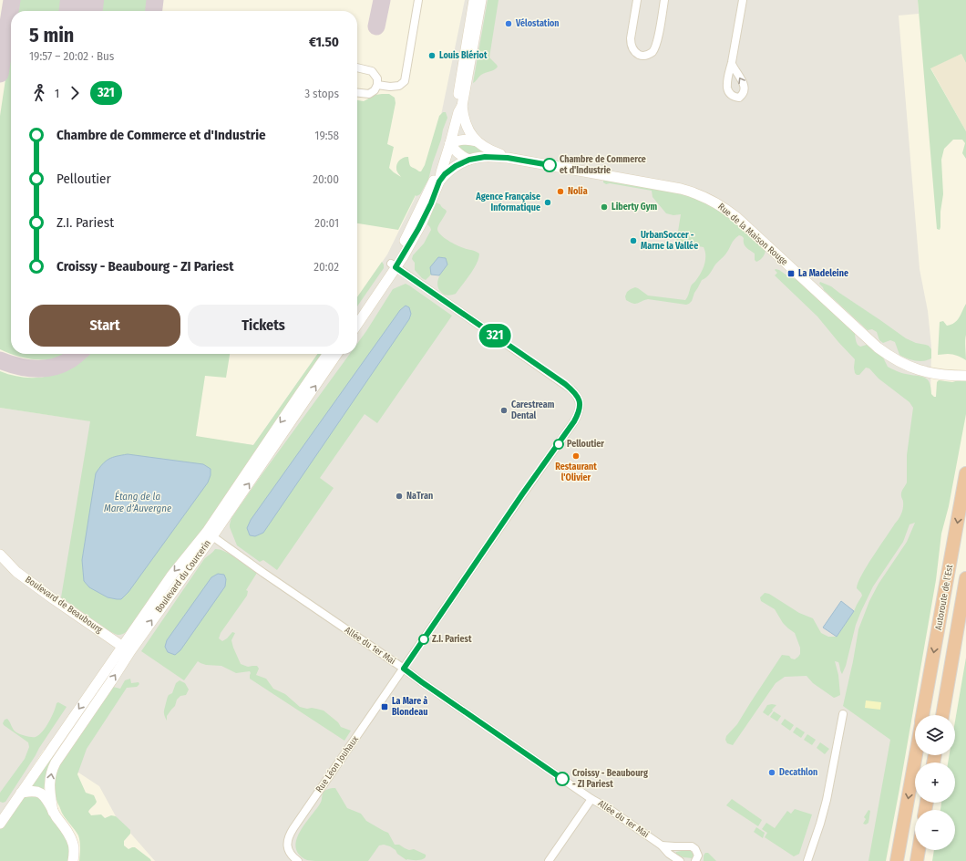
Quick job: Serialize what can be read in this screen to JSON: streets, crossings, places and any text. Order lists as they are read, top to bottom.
{
  "streets": {
    "highway": ["Autoroute de l’Est"],
    "main road": ["Rue de la Maison Rouge", "Boulevard du Courcerin", "Boulevard de Beaubourg"],
    "street": ["Allée du 1er Mai", "Rue Léon Jouhaux"]
  },
  "crossings": [
    ["Boulevard du Courcerin", "Boulevard de Beaubourg"],
    ["Boulevard du Courcerin", "Allée du 1er Mai"],
    ["Allée du 1er Mai", "Rue Léon Jouhaux"]
  ],
  "water": ["Étang de la Mare d’Auvergne"],
  "places": {
    "other": [
      "Vélostation",
      "Louis Blériot",
      "Chambre de Commerce et d'Industrie",
      "Nolia",
      "Agence Française Informatique",
      "Liberty Gym",
      "UrbanSoccer - Marne la Vallée",
      "Carestream Dental",
      "Pelloutier",
      "Restaurant l'Olivier",
      "NaTran",
      "Z.I. Pariest",
      "Decathlon",
      "Croissy - Beaubourg - ZI Pariest"
    ],
    "transit": ["La Madeleine", "La Mare à Blondeau"]
  },
  "lines": ["bus line 321"],
  "page": {
    "on_map": "321",
    "heading": ["5 min", "19:57 – 20:02 · Bus", "€1.50"],
    "legs": ["1", "321", "3 stops"],
    "list": [
      {
        "name": "Chambre de Commerce et d'Industrie",
        "value": "19:58"
      },
      {
        "name": "Pelloutier",
        "value": "20:00"
      },
      {
        "name": "Z.I. Pariest",
        "value": "20:01"
      },
      {
        "name": "Croissy - Beaubourg - ZI Pariest",
        "value": "20:02"
      }
    ],
    "buttons": ["Start", "Tickets"],
    "map_buttons": ["+", "−"]
  }
}
